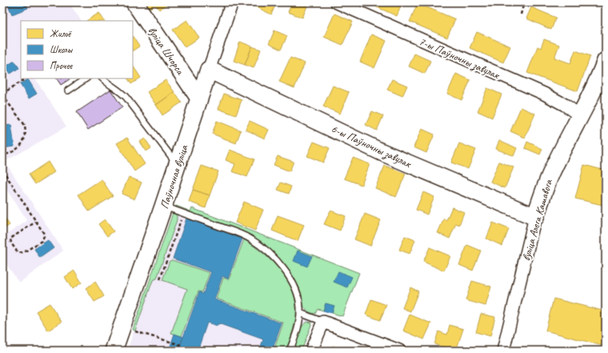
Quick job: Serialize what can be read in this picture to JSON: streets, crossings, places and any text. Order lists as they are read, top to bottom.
{
  "streets": {
    "street": [
      "вуліца Шчорса",
      "7-ы Паўночны завулак",
      "6-ы Паўночны завулак",
      "Паўночная вуліца",
      "вуліца Алега Кашавога"
    ]
  },
  "crossings": [
    ["вуліца Шчорса", "Паўночная вуліца"],
    ["7-ы Паўночны завулак", "вуліца Алега Кашавога"],
    ["6-ы Паўночны завулак", "Паўночная вуліца"],
    ["6-ы Паўночны завулак", "вуліца Алега Кашавога"]
  ],
  "legend": ["Жильё", "Школы", "Прочее"]
}
